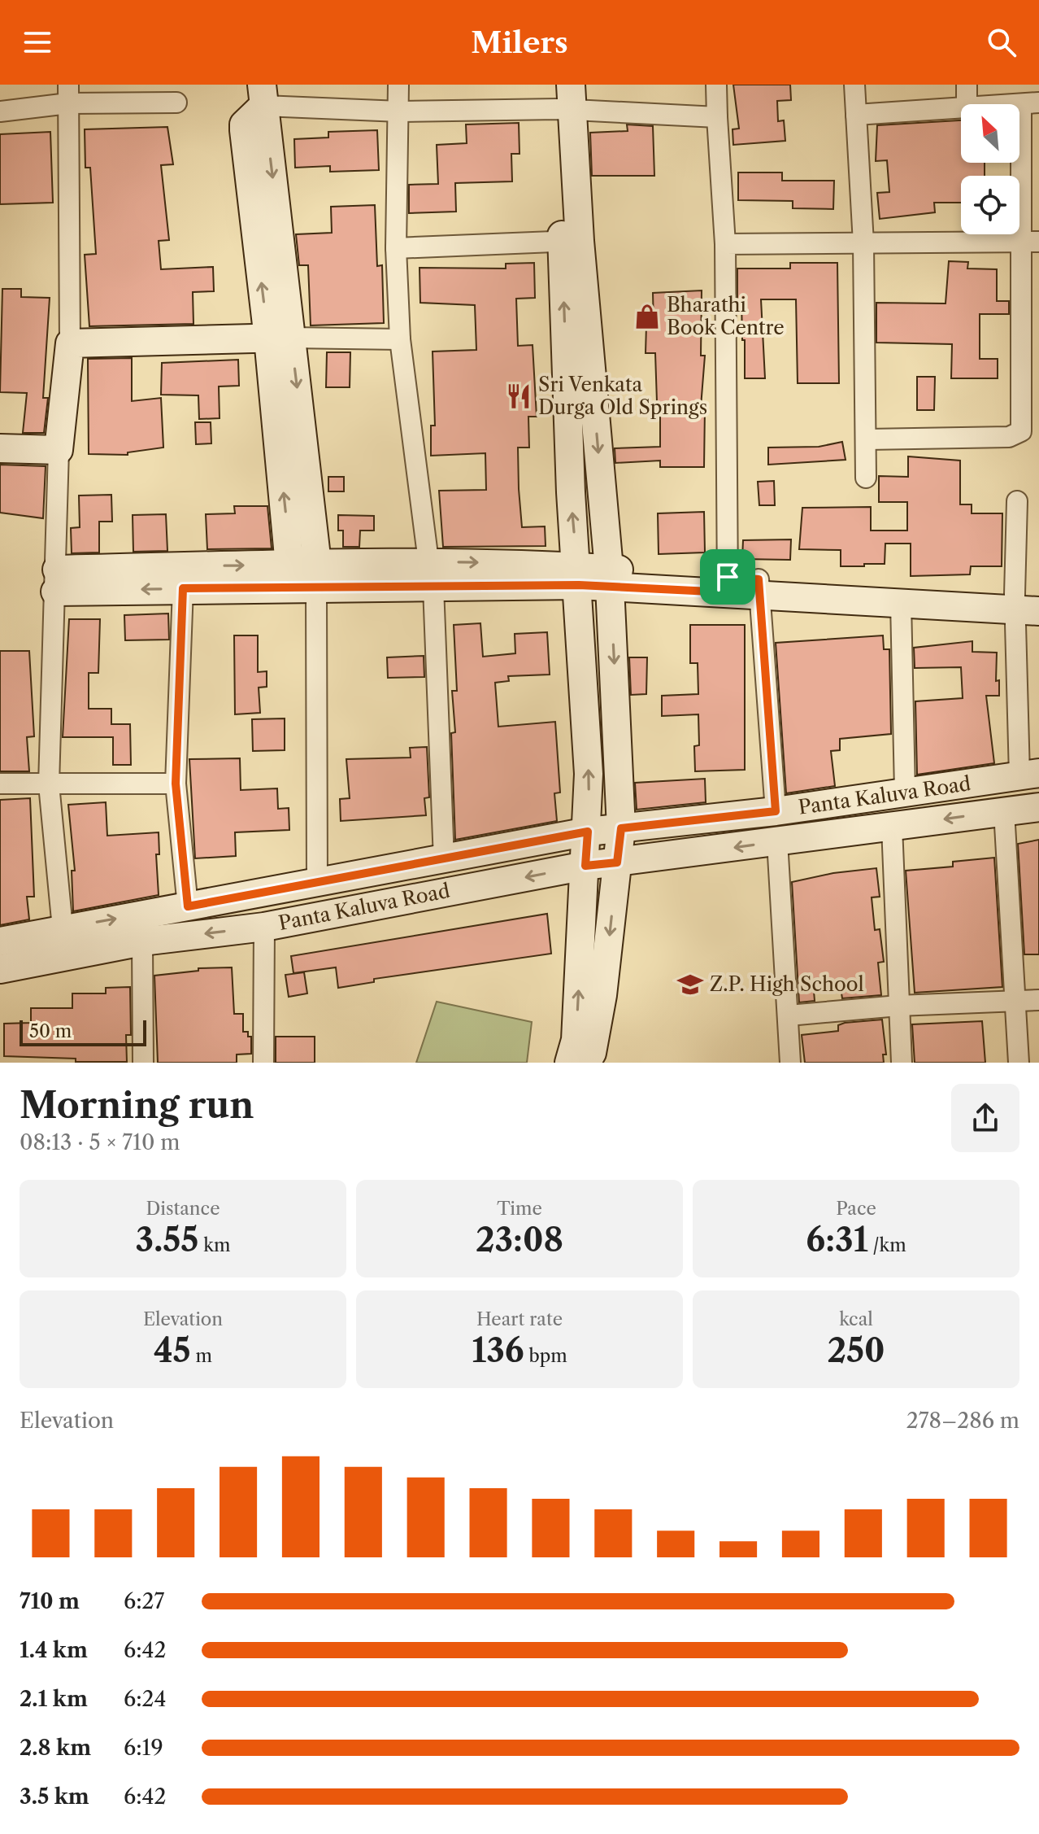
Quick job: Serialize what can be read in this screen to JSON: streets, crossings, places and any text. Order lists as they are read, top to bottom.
{
  "streets": {
    "street": ["Panta Kaluva Road"]
  },
  "places": {
    "shop": ["Bharathi Book Centre"],
    "restaurant": ["Sri Venkata Durga Old Springs"],
    "school or university": ["Z.P. High School"]
  },
  "scale_bar": "50 m",
  "north": "top left",
  "page": {
    "header": "Milers",
    "scale": "50 m",
    "heading": ["Morning run", "08:13 · 5 × 710 m"],
    "stats": [
      ["Distance", "3.55 km"],
      ["Time", "23:08"],
      ["Pace", "6:31 /km"],
      ["Elevation", "45 m"],
      ["Heart rate", "136 bpm"],
      ["kcal", "250"]
    ],
    "chart": ["Elevation", "278–286 m"],
    "list": [
      {
        "name": "710 m",
        "note": "6:27"
      },
      {
        "name": "1.4 km",
        "note": "6:42"
      },
      {
        "name": "2.1 km",
        "note": "6:24"
      },
      {
        "name": "2.8 km",
        "note": "6:19"
      },
      {
        "name": "3.5 km",
        "note": "6:42"
      }
    ]
  }
}
